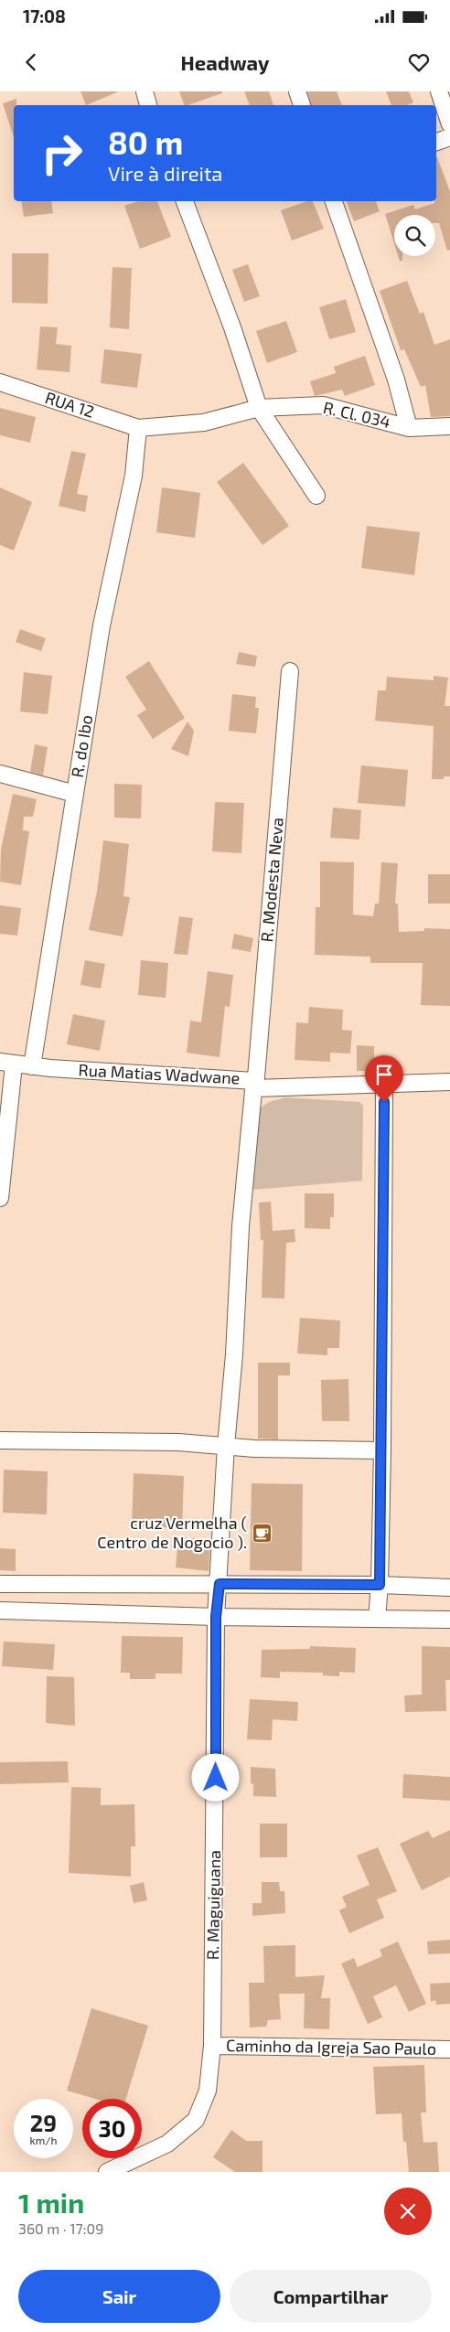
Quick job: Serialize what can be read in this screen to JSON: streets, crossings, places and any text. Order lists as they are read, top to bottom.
{
  "streets": {
    "street": [
      "RUA 12",
      "R. Cl. 034",
      "R. do Ibo",
      "R. Modesta Neva",
      "Rua Matias Wadwane",
      "R. Maguiguana",
      "Caminho da Igreja Sao Paulo"
    ]
  },
  "crossings": [
    ["RUA 12", "R. Cl. 034"],
    ["RUA 12", "R. do Ibo"],
    ["R. Cl. 034", "R. do Ibo"],
    ["R. do Ibo", "Rua Matias Wadwane"],
    ["R. Modesta Neva", "Rua Matias Wadwane"],
    ["R. Modesta Neva", "R. Maguiguana"],
    ["R. Maguiguana", "Caminho da Igreja Sao Paulo"]
  ],
  "places": {
    "cafe": ["cruz Vermelha ( Centro de Nogocio )."]
  },
  "page": {
    "status": "17:08",
    "header": "Headway",
    "turn": ["80 m", "Vire à direita"],
    "speed": "29 km/h",
    "limit": "30",
    "heading": ["1 min", "360 m · 17:09"],
    "buttons": ["Sair", "Compartilhar"]
  }
}
